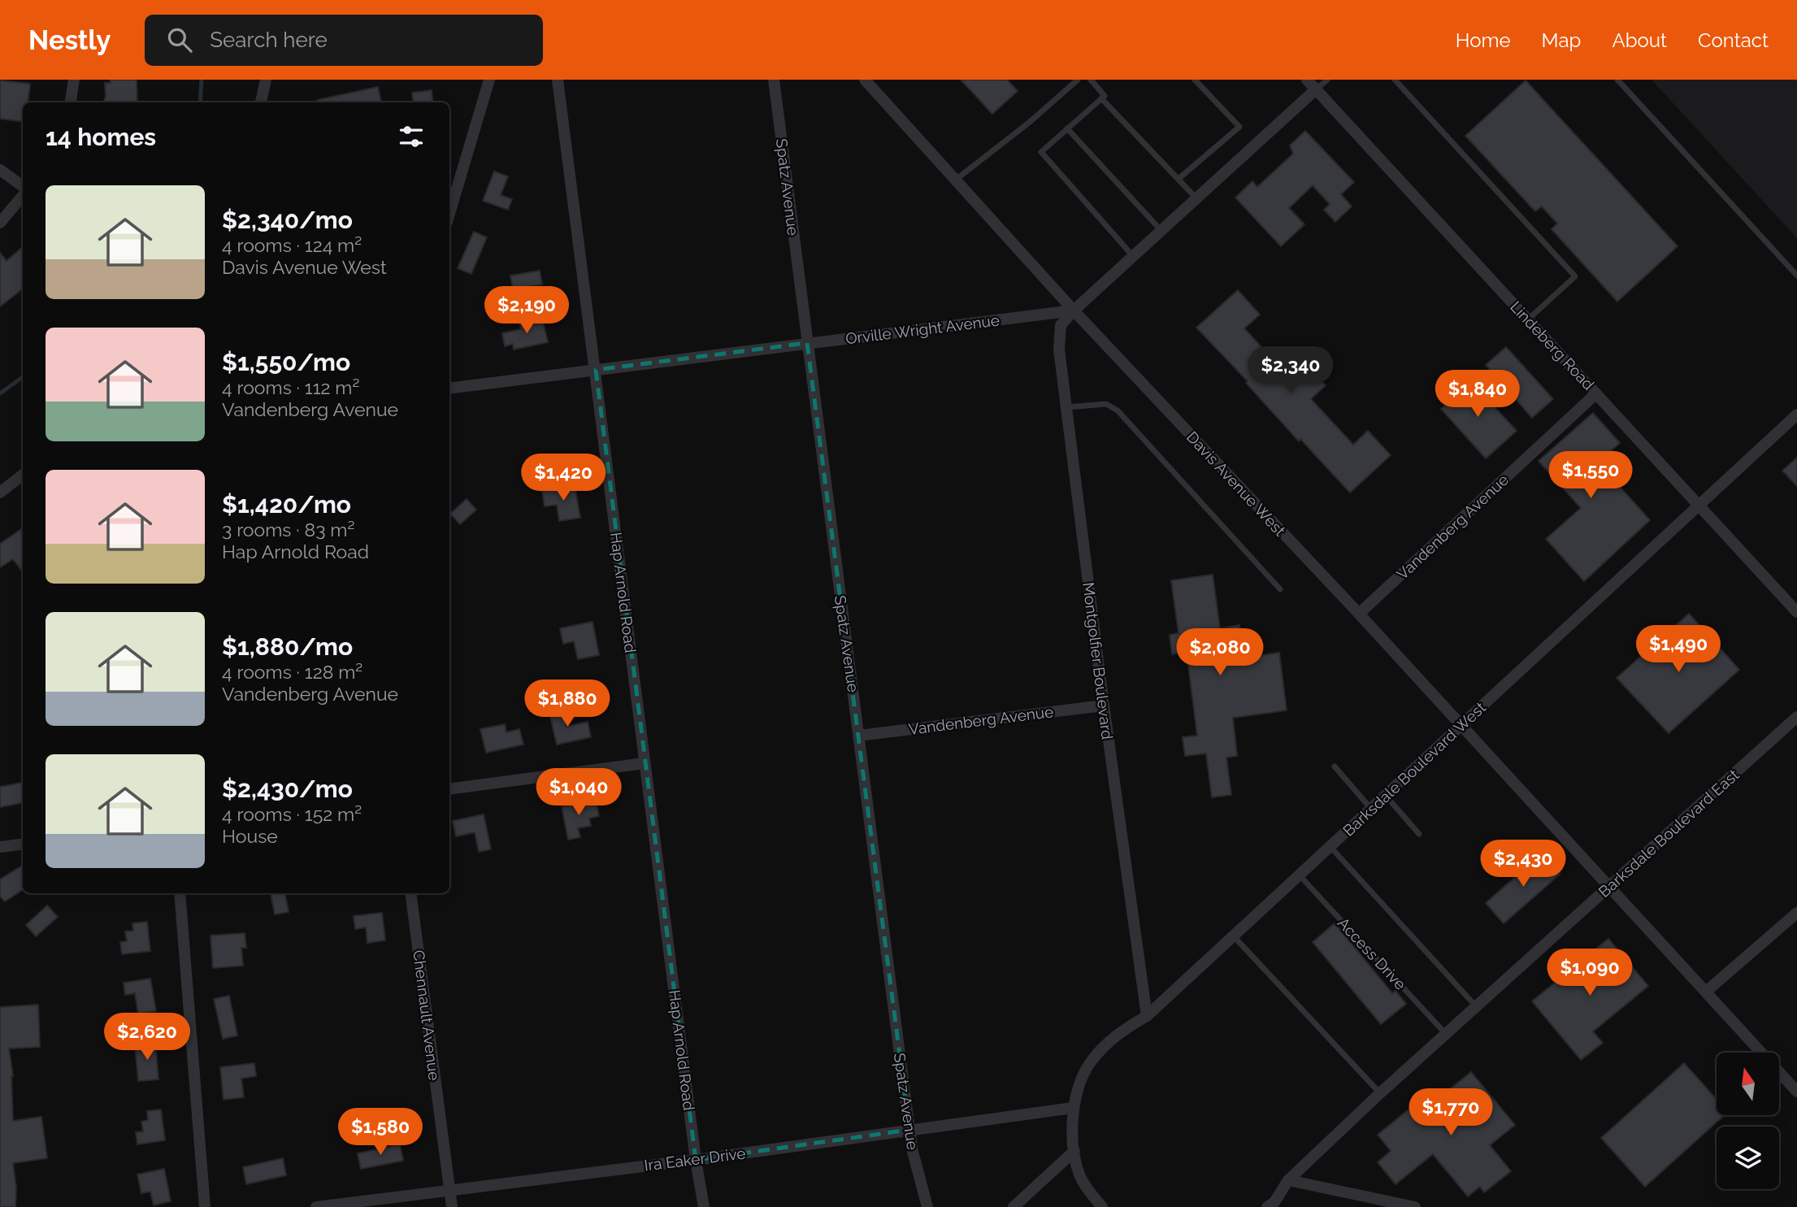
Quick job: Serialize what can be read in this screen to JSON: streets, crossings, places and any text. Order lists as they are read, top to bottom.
{
  "streets": {
    "street": [
      "Spatz Avenue",
      "Orville Wright Avenue",
      "Lindeberg Road",
      "Davis Avenue West",
      "Vandenberg Avenue",
      "Hap Arnold Road",
      "Montgolfier Boulevard",
      "Barksdale Boulevard West",
      "Barksdale Boulevard East",
      "Chennault Avenue",
      "Ira Eaker Drive"
    ],
    "lane": ["Access Drive"]
  },
  "crossings": [
    ["Spatz Avenue", "Orville Wright Avenue"],
    ["Spatz Avenue", "Vandenberg Avenue"],
    ["Spatz Avenue", "Ira Eaker Drive"],
    ["Orville Wright Avenue", "Davis Avenue West"],
    ["Orville Wright Avenue", "Hap Arnold Road"],
    ["Orville Wright Avenue", "Montgolfier Boulevard"],
    ["Lindeberg Road", "Vandenberg Avenue"],
    ["Lindeberg Road", "Barksdale Boulevard West"],
    ["Davis Avenue West", "Vandenberg Avenue"],
    ["Davis Avenue West", "Montgolfier Boulevard"],
    ["Davis Avenue West", "Barksdale Boulevard West"],
    ["Davis Avenue West", "Barksdale Boulevard East"],
    ["Vandenberg Avenue", "Montgolfier Boulevard"],
    ["Hap Arnold Road", "Ira Eaker Drive"],
    ["Montgolfier Boulevard", "Barksdale Boulevard West"],
    ["Barksdale Boulevard West", "Access Drive"],
    ["Barksdale Boulevard West", "Ira Eaker Drive"],
    ["Barksdale Boulevard East", "Access Drive"],
    ["Chennault Avenue", "Ira Eaker Drive"]
  ],
  "north": "top",
  "page": {
    "header": "Nestly",
    "search": "Search here",
    "nav": [
      "Home",
      "Map",
      "About",
      "Contact"
    ],
    "heading": "14 homes",
    "list": [
      {
        "name": "$2,340/mo",
        "note": "4 rooms · 124 m² · Davis Avenue West"
      },
      {
        "name": "$1,550/mo",
        "note": "4 rooms · 112 m² · Vandenberg Avenue"
      },
      {
        "name": "$1,420/mo",
        "note": "3 rooms · 83 m² · Hap Arnold Road"
      },
      {
        "name": "$1,880/mo",
        "note": "4 rooms · 128 m² · Vandenberg Avenue"
      },
      {
        "name": "$2,430/mo",
        "note": "4 rooms · 152 m² · House"
      }
    ],
    "price": [
      "$2,190",
      "$2,340",
      "$1,840",
      "$1,550",
      "$1,420",
      "$1,490",
      "$2,080",
      "$1,880",
      "$1,040",
      "$2,430",
      "$1,090",
      "$2,620",
      "$1,770",
      "$1,580"
    ]
  }
}
